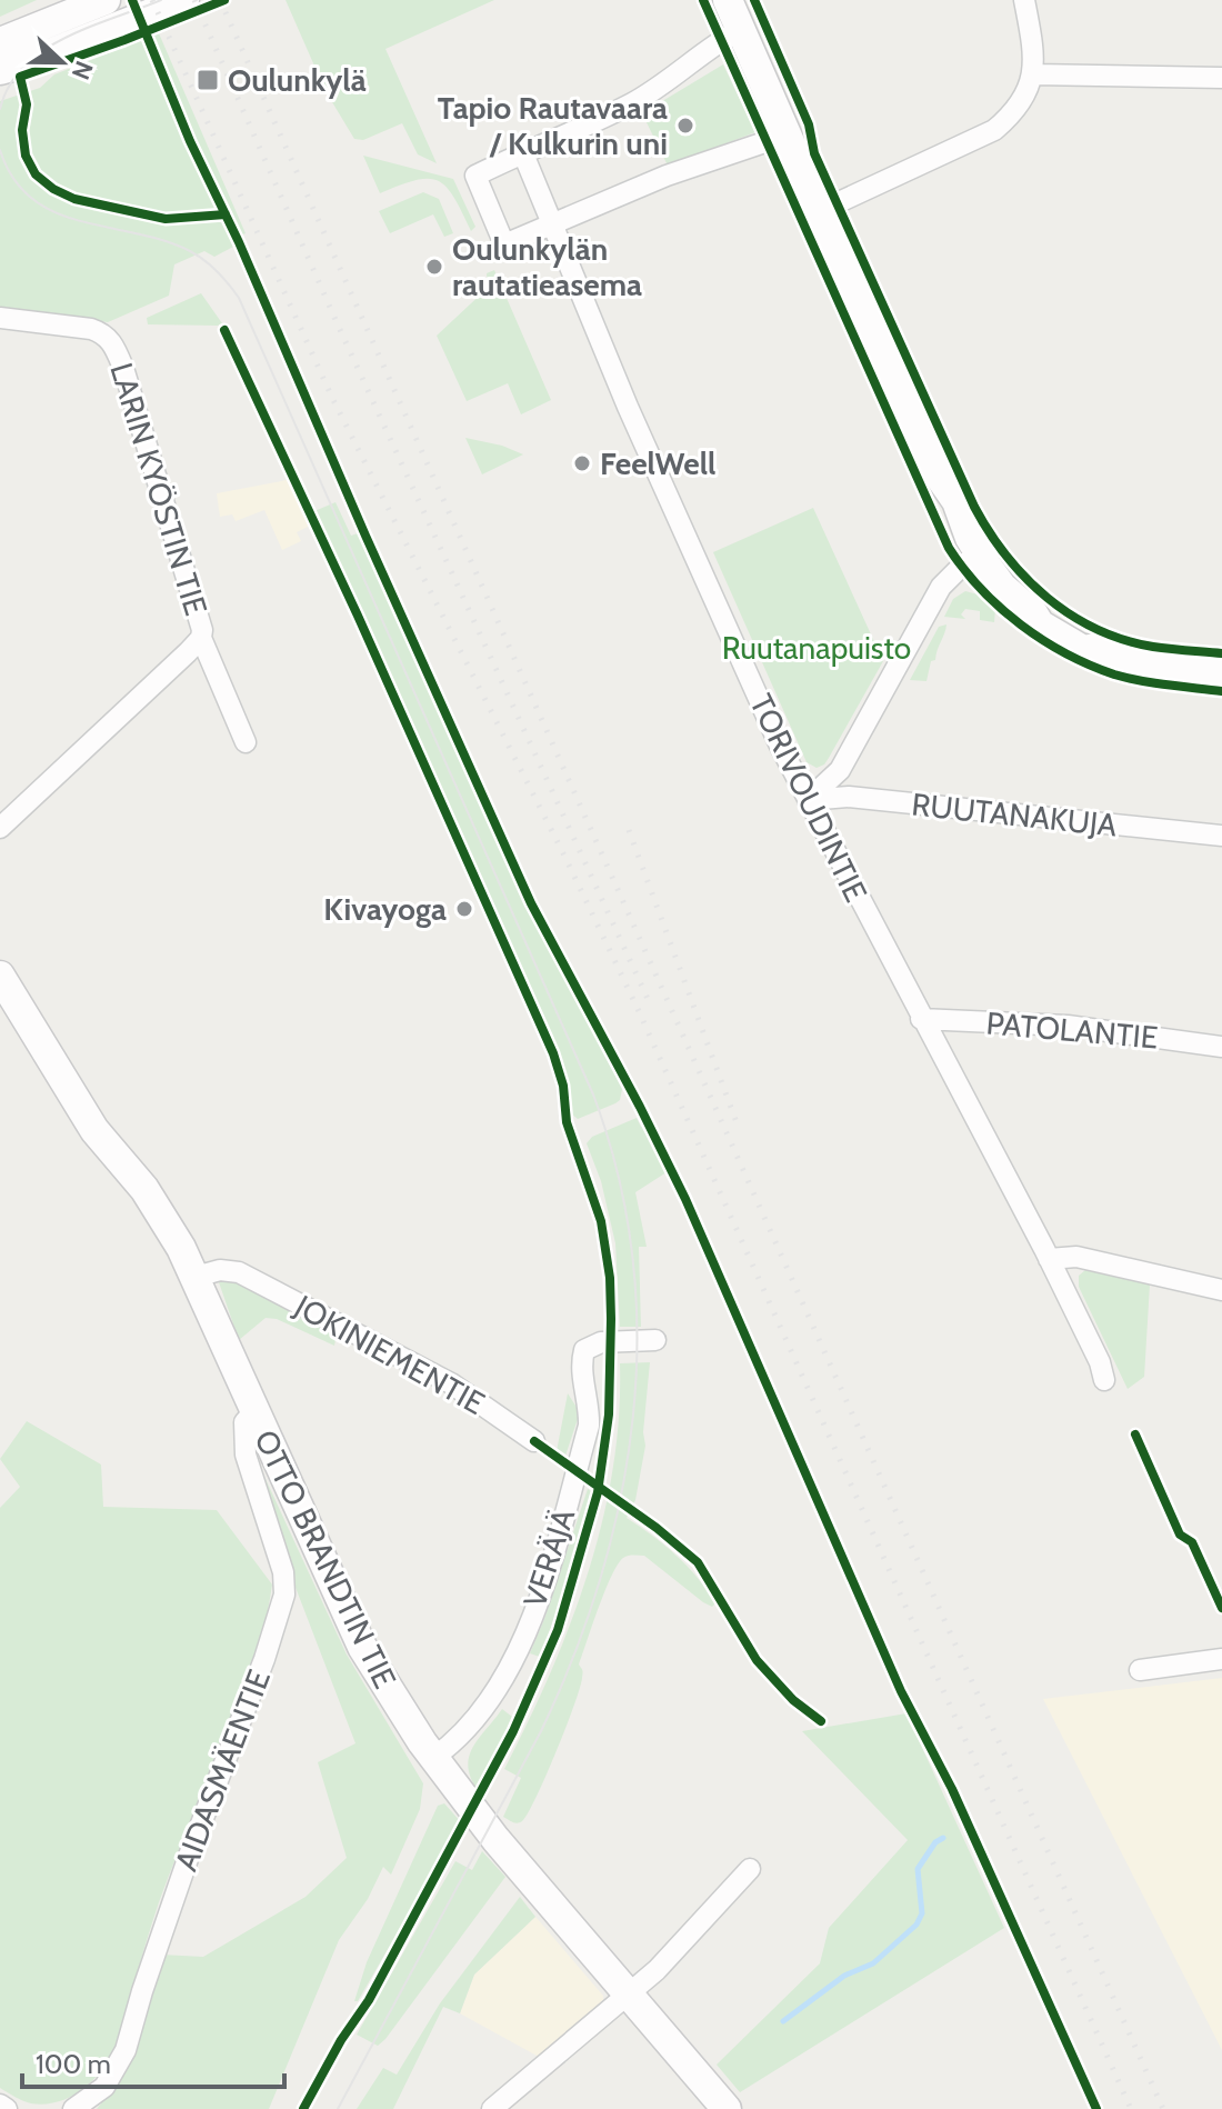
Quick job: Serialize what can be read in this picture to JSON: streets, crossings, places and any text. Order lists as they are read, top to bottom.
{
  "streets": {
    "street": [
      "LARIN KYÖSTIN TIE",
      "TORIVOUDINTIE",
      "RUUTANAKUJA",
      "PATOLANTIE",
      "JOKINIEMENTIE",
      "VERÄJÄ",
      "OTTO BRANDTIN TIE",
      "AIDASMÄENTIE"
    ]
  },
  "crossings": [
    ["TORIVOUDINTIE", "RUUTANAKUJA"],
    ["TORIVOUDINTIE", "PATOLANTIE"],
    ["JOKINIEMENTIE", "OTTO BRANDTIN TIE"],
    ["VERÄJÄ", "OTTO BRANDTIN TIE"],
    ["OTTO BRANDTIN TIE", "AIDASMÄENTIE"]
  ],
  "parks": ["Ruutanapuisto"],
  "places": {
    "transit": ["Oulunkylä"],
    "other": [
      "Tapio Rautavaara / Kulkurin uni",
      "Oulunkylän rautatieasema",
      "FeelWell",
      "Kivayoga"
    ]
  },
  "scale_bar": "100 m",
  "north": "right"
}
